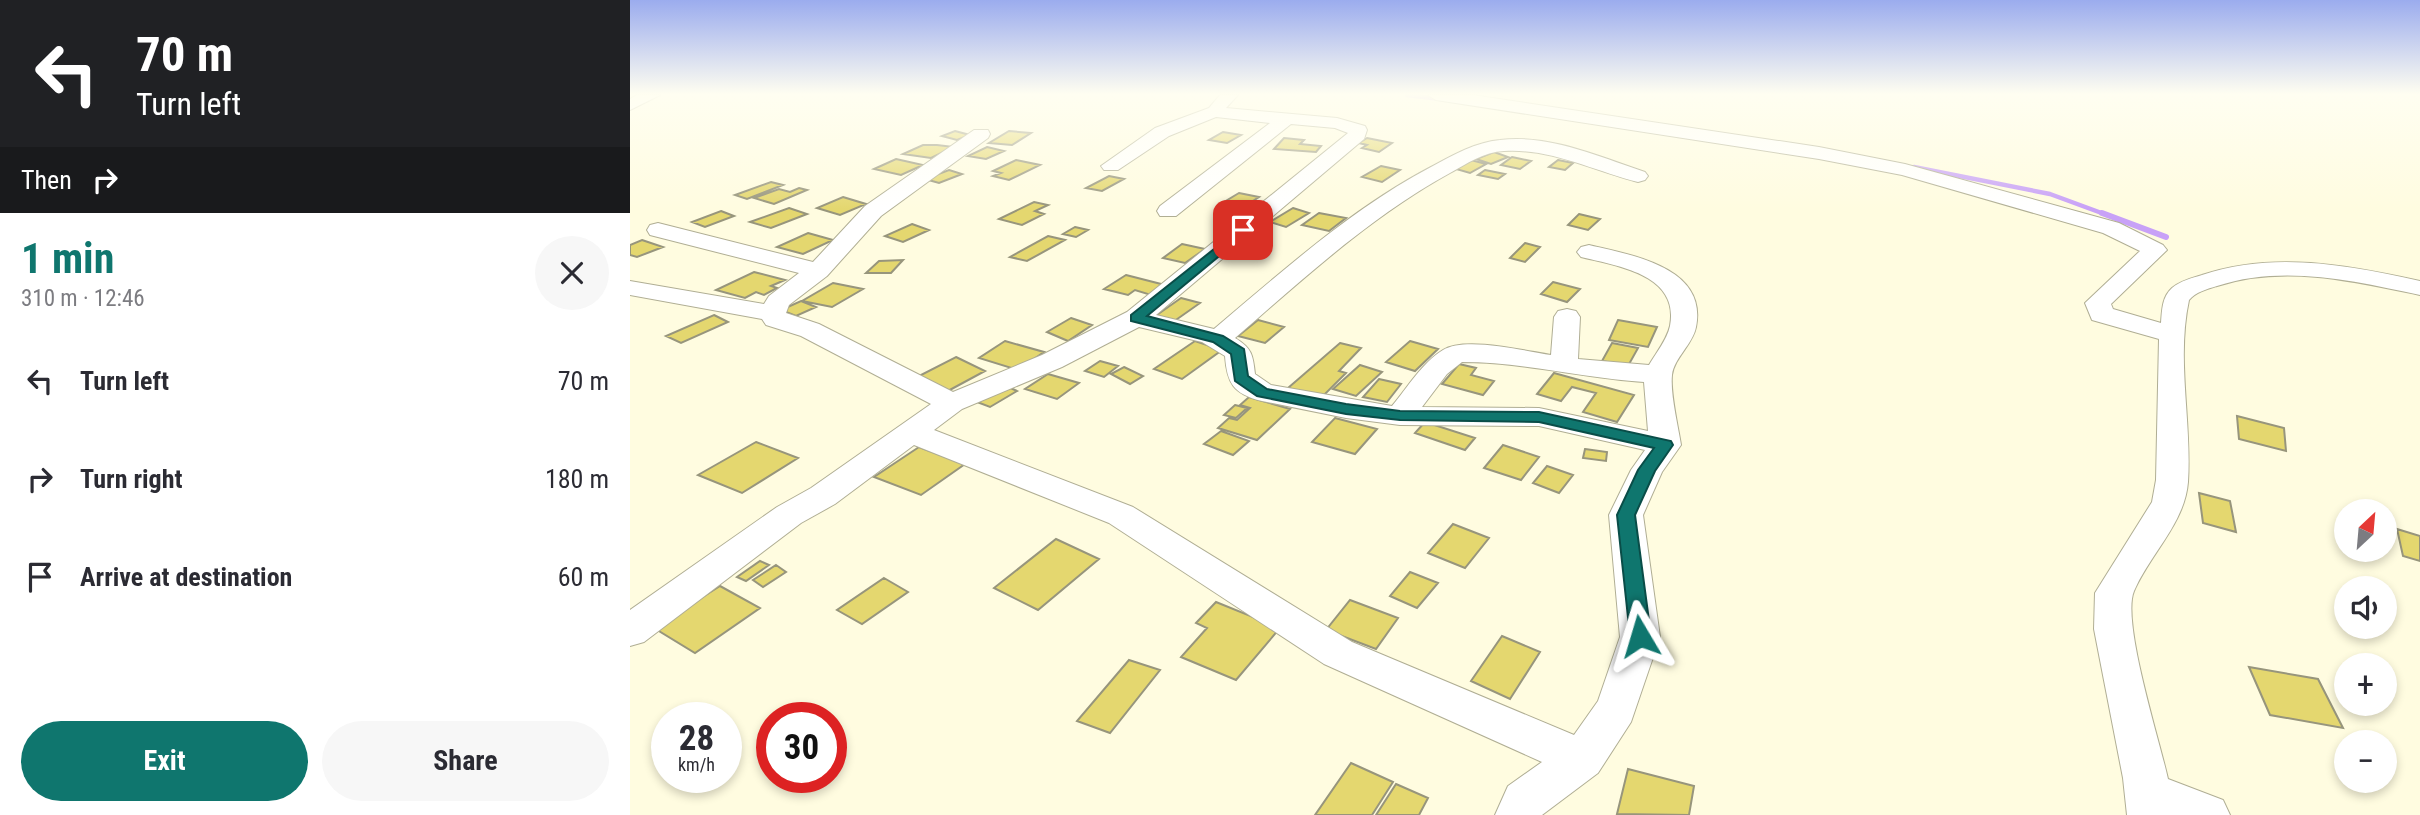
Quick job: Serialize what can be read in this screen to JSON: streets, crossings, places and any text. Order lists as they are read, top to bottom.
{
  "north": "top right",
  "page": {
    "turn": ["70 m", "Turn left"],
    "then": "Then",
    "heading": ["1 min", "310 m · 12:46"],
    "list": [
      {
        "name": "Turn left",
        "value": "70 m"
      },
      {
        "name": "Turn right",
        "value": "180 m"
      },
      {
        "name": "Arrive at destination",
        "value": "60 m"
      }
    ],
    "map_buttons": ["+", "−"],
    "speed": "28 km/h",
    "limit": "30",
    "buttons": ["Exit", "Share"]
  }
}
